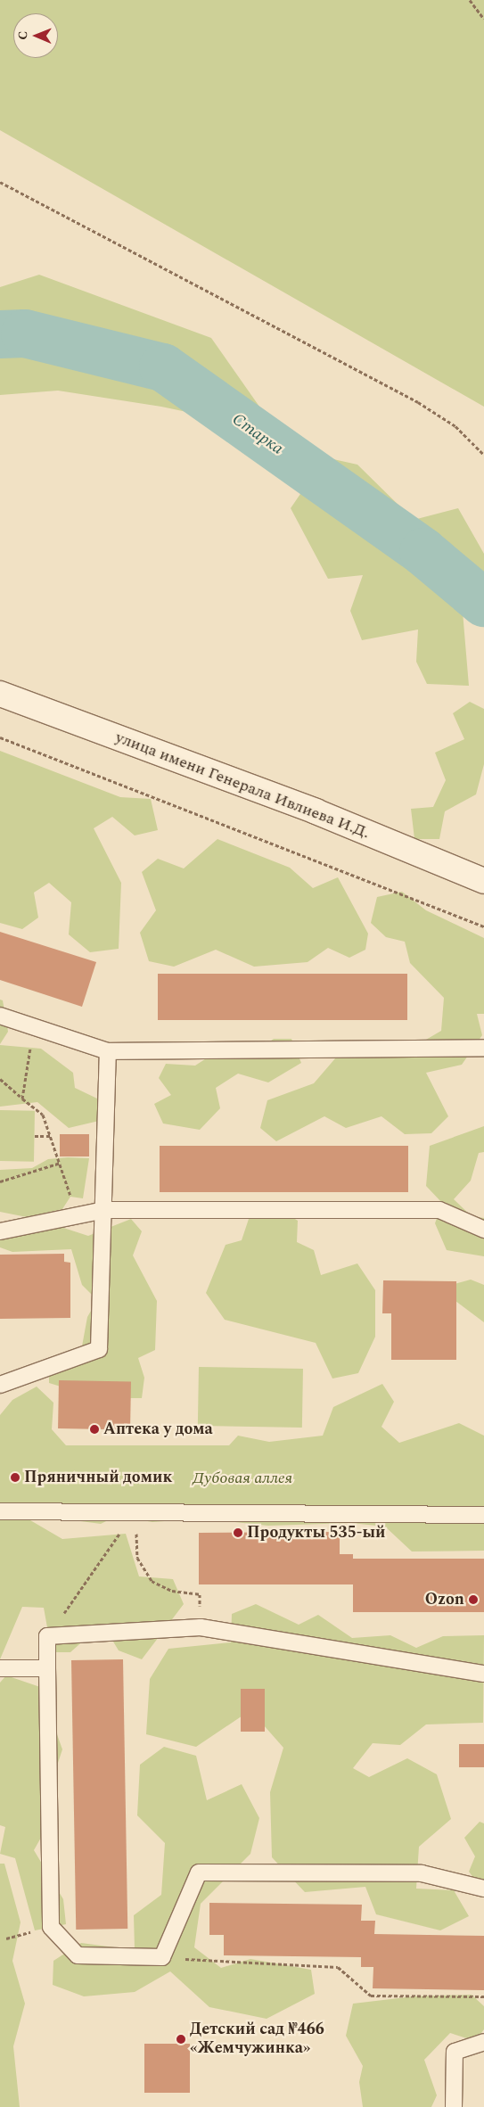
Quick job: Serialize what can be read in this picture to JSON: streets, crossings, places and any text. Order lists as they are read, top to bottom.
{
  "streets": {
    "street": ["улица имени Генерала Ивлиева И.Д."]
  },
  "water": ["Старка"],
  "parks": ["Дубовая аллея"],
  "places": [
    "Аптека у дома",
    "Пряничный домик",
    "Продукты 535-ый",
    "Ozon",
    "Детский сад №466 «Жемчужинка»"
  ],
  "north": "left"
}
